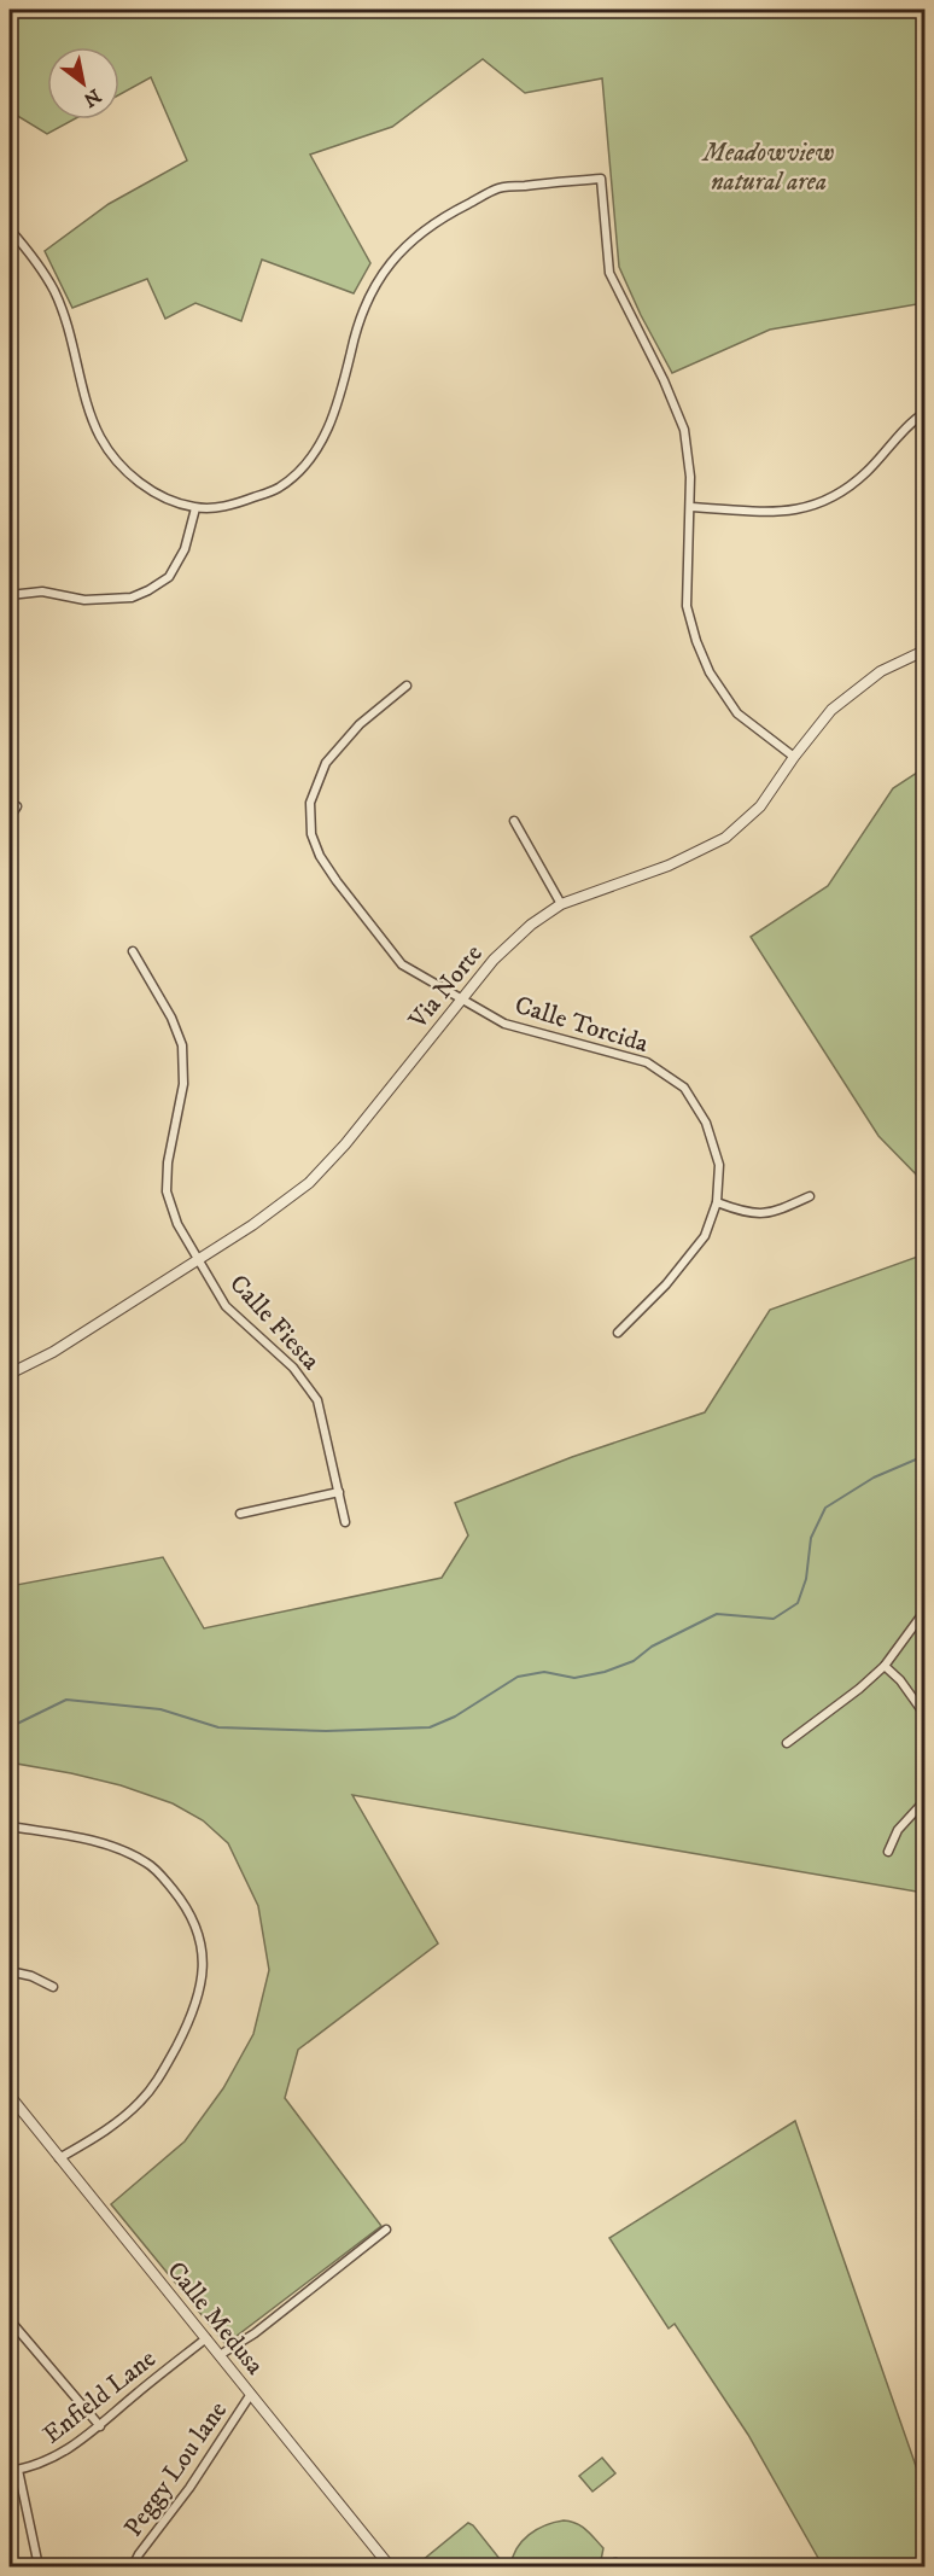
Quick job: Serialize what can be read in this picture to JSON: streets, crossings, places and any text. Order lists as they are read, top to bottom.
{
  "streets": {
    "street": [
      "Via Norte",
      "Calle Torcida",
      "Calle Fiesta",
      "Calle Medusa",
      "Enfield Lane",
      "Peggy Lou lane"
    ]
  },
  "crossings": [
    ["Via Norte", "Calle Torcida"],
    ["Via Norte", "Calle Fiesta"],
    ["Calle Medusa", "Enfield Lane"],
    ["Calle Medusa", "Peggy Lou lane"]
  ],
  "parks": ["Meadowview natural area"],
  "north": "bottom right"
}
